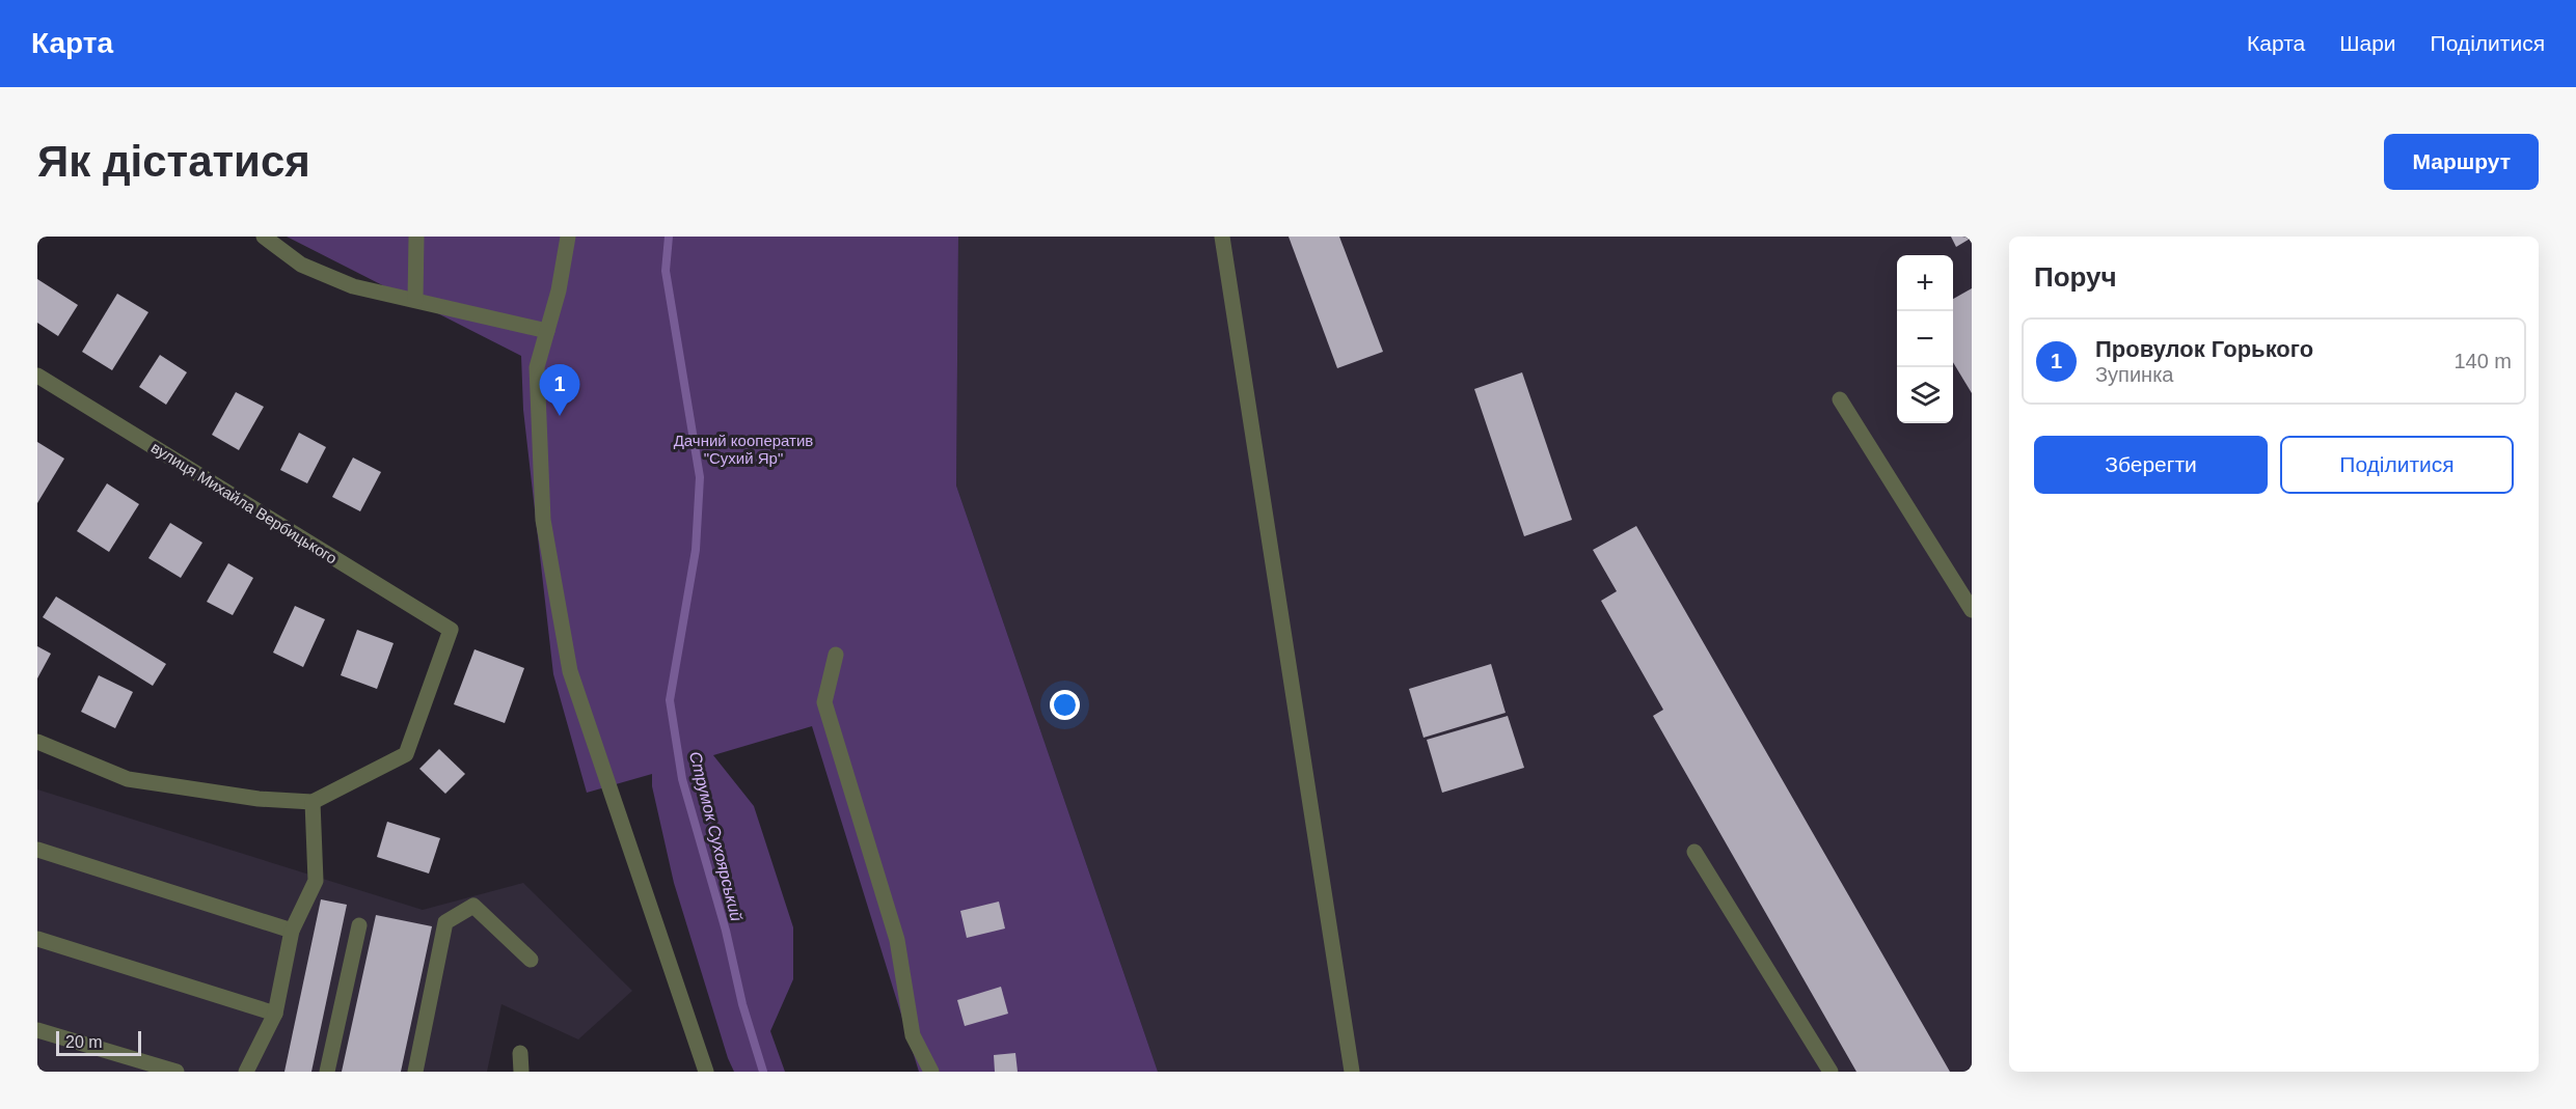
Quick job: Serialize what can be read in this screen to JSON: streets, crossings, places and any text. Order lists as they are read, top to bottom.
{
  "streets": {
    "street": ["вулиця Михайла Вербицького"]
  },
  "water": ["Струмок Сухоярський"],
  "parks": ["Дачний кооператив \"Сухий Яр\""],
  "scale_bar": "20 m",
  "page": {
    "header": "Карта",
    "nav": ["Карта", "Шари", "Поділитися"],
    "buttons": [
      "Маршрут",
      ["Зберегти", "Поділитися"]
    ],
    "title": "Як дістатися",
    "heading": "Поруч",
    "map_buttons": ["+", "−"],
    "list": [
      {
        "mark": "1",
        "name": "Провулок Горького",
        "note": "Зупинка",
        "value": "140 m"
      }
    ],
    "pins": "1",
    "scale": "20 m"
  }
}
